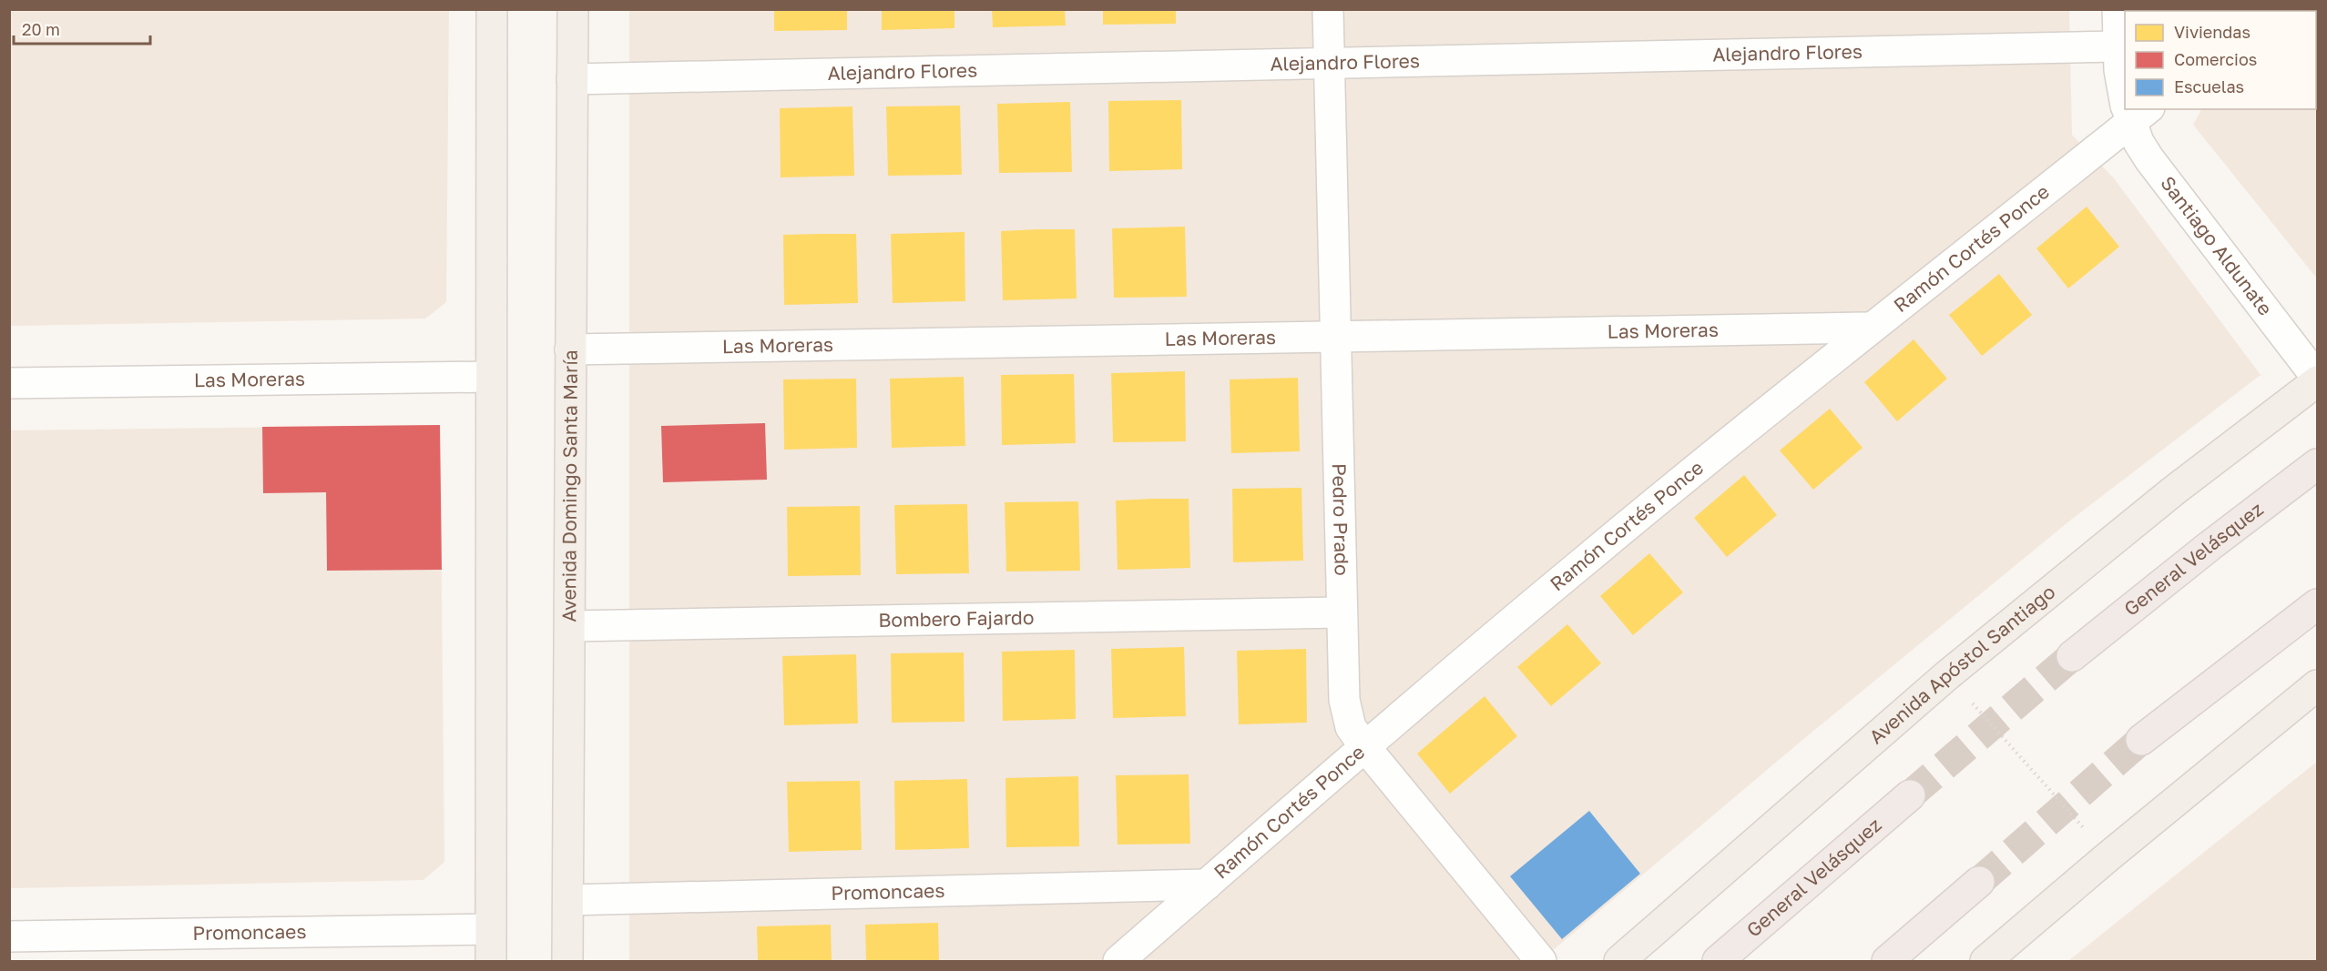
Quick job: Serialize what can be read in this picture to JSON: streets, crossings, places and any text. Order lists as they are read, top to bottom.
{
  "streets": {
    "highway": ["General Velásquez"],
    "main road": ["Avenida Domingo Santa María", "Avenida Apóstol Santiago"],
    "street": [
      "Alejandro Flores",
      "Santiago Aldunate",
      "Ramón Cortés Ponce",
      "Las Moreras",
      "Pedro Prado",
      "Bombero Fajardo",
      "Promoncaes"
    ]
  },
  "crossings": [
    ["Alejandro Flores", "Santiago Aldunate"],
    ["Alejandro Flores", "Avenida Domingo Santa María"],
    ["Alejandro Flores", "Pedro Prado"],
    ["Santiago Aldunate", "Ramón Cortés Ponce"],
    ["Santiago Aldunate", "Avenida Apóstol Santiago"],
    ["Ramón Cortés Ponce", "Las Moreras"],
    ["Ramón Cortés Ponce", "Pedro Prado"],
    ["Ramón Cortés Ponce", "Promoncaes"],
    ["Las Moreras", "Avenida Domingo Santa María"],
    ["Las Moreras", "Pedro Prado"],
    ["Avenida Domingo Santa María", "Bombero Fajardo"],
    ["Avenida Domingo Santa María", "Promoncaes"],
    ["Pedro Prado", "Bombero Fajardo"]
  ],
  "legend": ["Viviendas", "Comercios", "Escuelas"],
  "scale_bar": "20 m"
}
